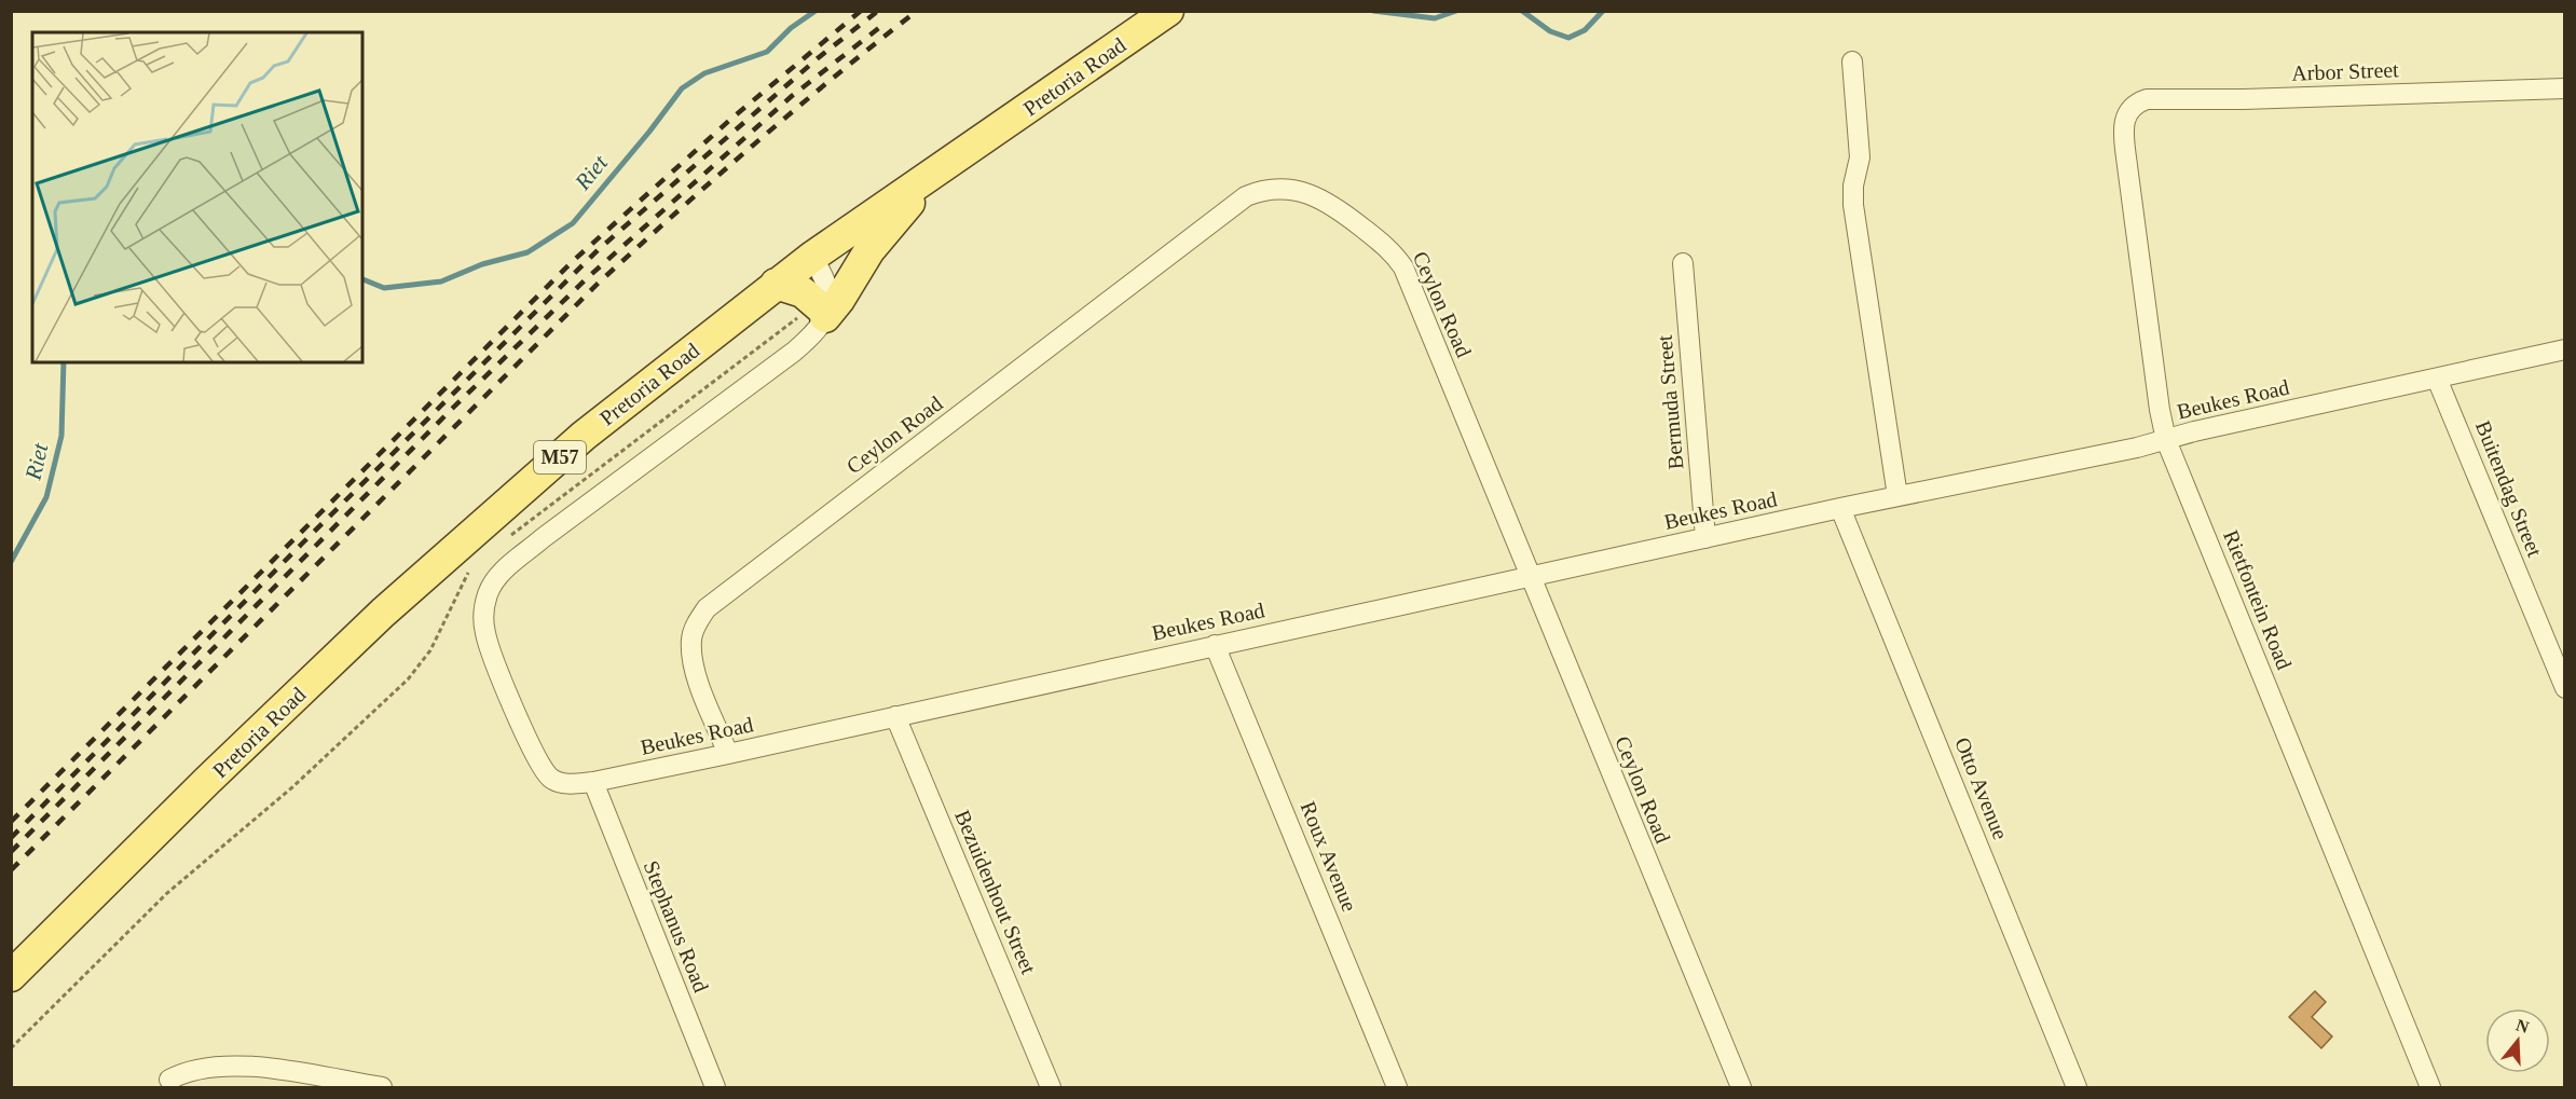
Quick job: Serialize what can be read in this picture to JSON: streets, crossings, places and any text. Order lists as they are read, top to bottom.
{
  "streets": {
    "main road": ["Pretoria Road", "M57"],
    "street": [
      "Arbor Street",
      "Ceylon Road",
      "Beukes Road",
      "Bermuda Street",
      "Buitendag Street",
      "Rietfontein Road",
      "Otto Avenue",
      "Roux Avenue",
      "Bezuidenhout Street",
      "Stephanus Road"
    ]
  },
  "crossings": [
    ["Arbor Street", "Rietfontein Road"],
    ["Ceylon Road", "Beukes Road"],
    ["Beukes Road", "Bermuda Street"],
    ["Beukes Road", "Buitendag Street"],
    ["Beukes Road", "Rietfontein Road"],
    ["Beukes Road", "Otto Avenue"],
    ["Beukes Road", "Roux Avenue"],
    ["Beukes Road", "Bezuidenhout Street"],
    ["Beukes Road", "Stephanus Road"]
  ],
  "water": ["Riet"],
  "north": "top"
}
